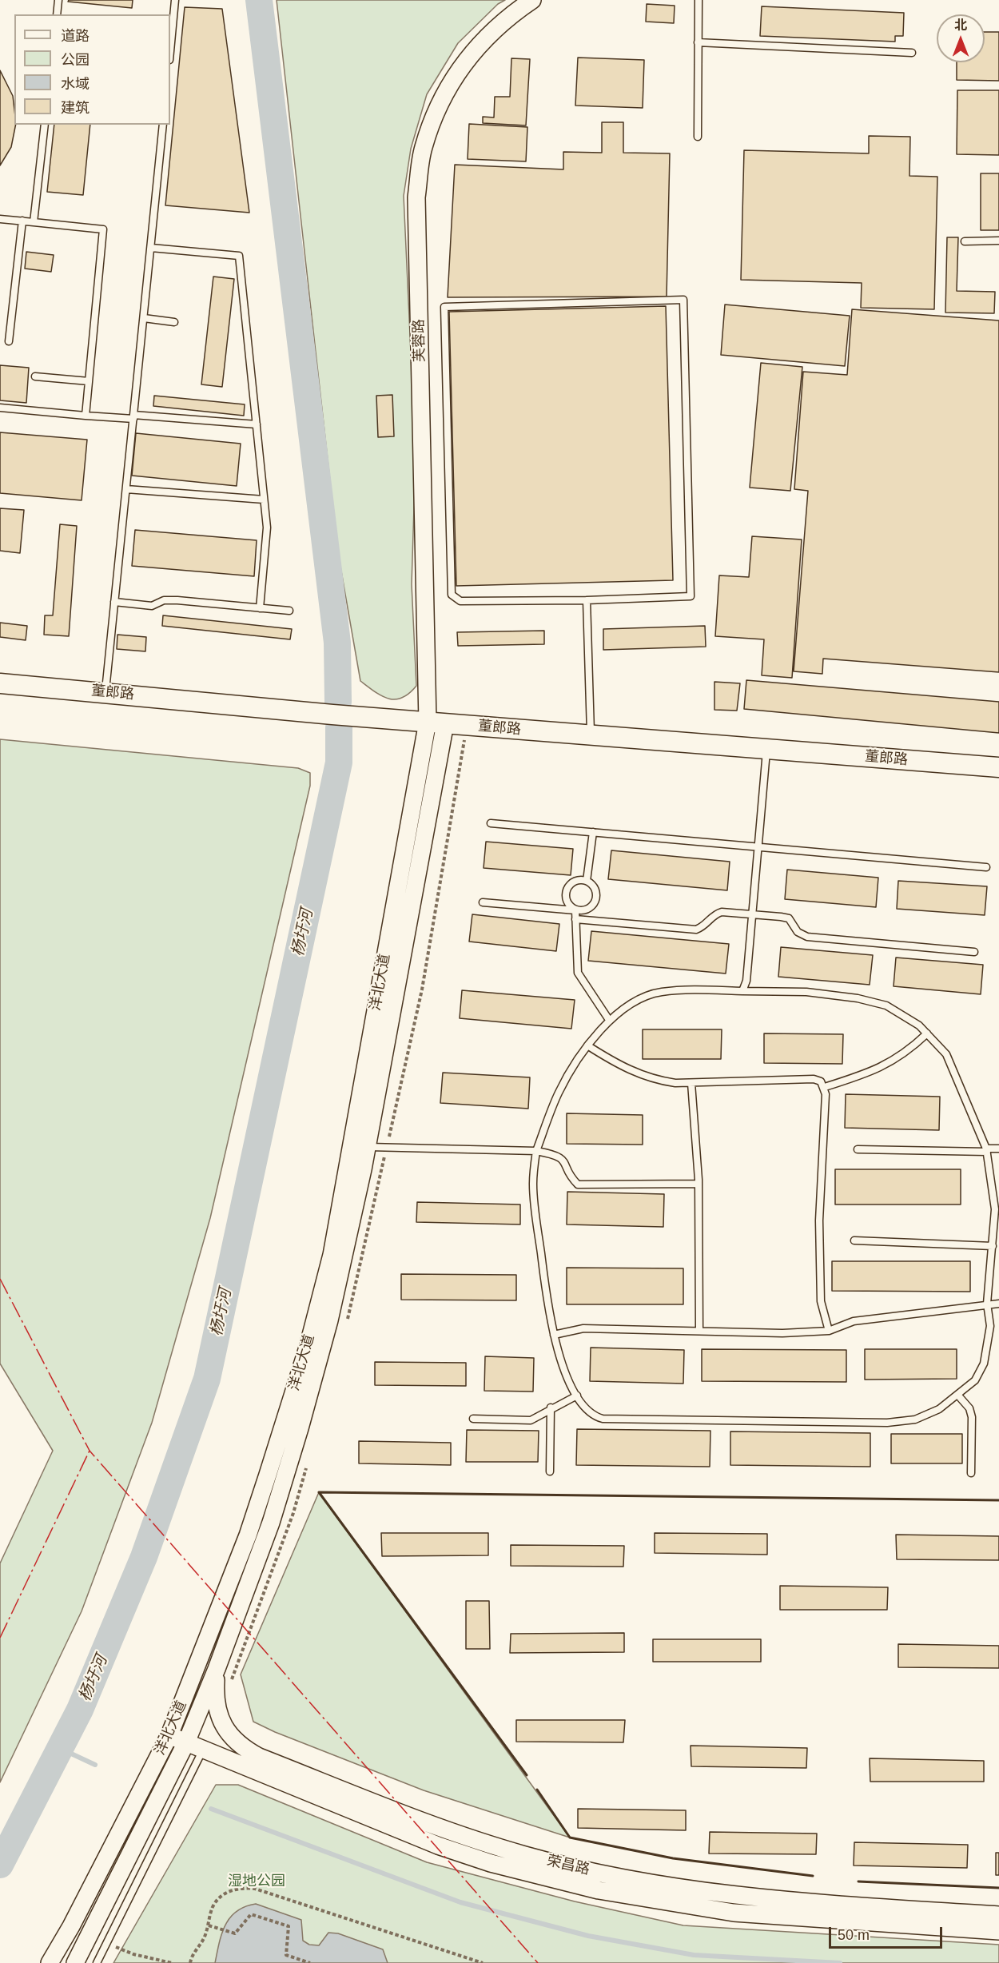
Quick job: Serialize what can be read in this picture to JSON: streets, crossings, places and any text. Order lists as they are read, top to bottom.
{
  "streets": {
    "main road": ["董郎路"],
    "street": ["芙蓉路", "洋北大道", "荣昌路"]
  },
  "crossings": [
    ["芙蓉路", "董郎路"],
    ["芙蓉路", "洋北大道"],
    ["董郎路", "洋北大道"],
    ["洋北大道", "荣昌路"]
  ],
  "water": ["杨圩河"],
  "parks": ["湿地公园"],
  "legend": [
    "道路",
    "公园",
    "水域",
    "建筑"
  ],
  "scale_bar": "50 m",
  "north": "top"
}
